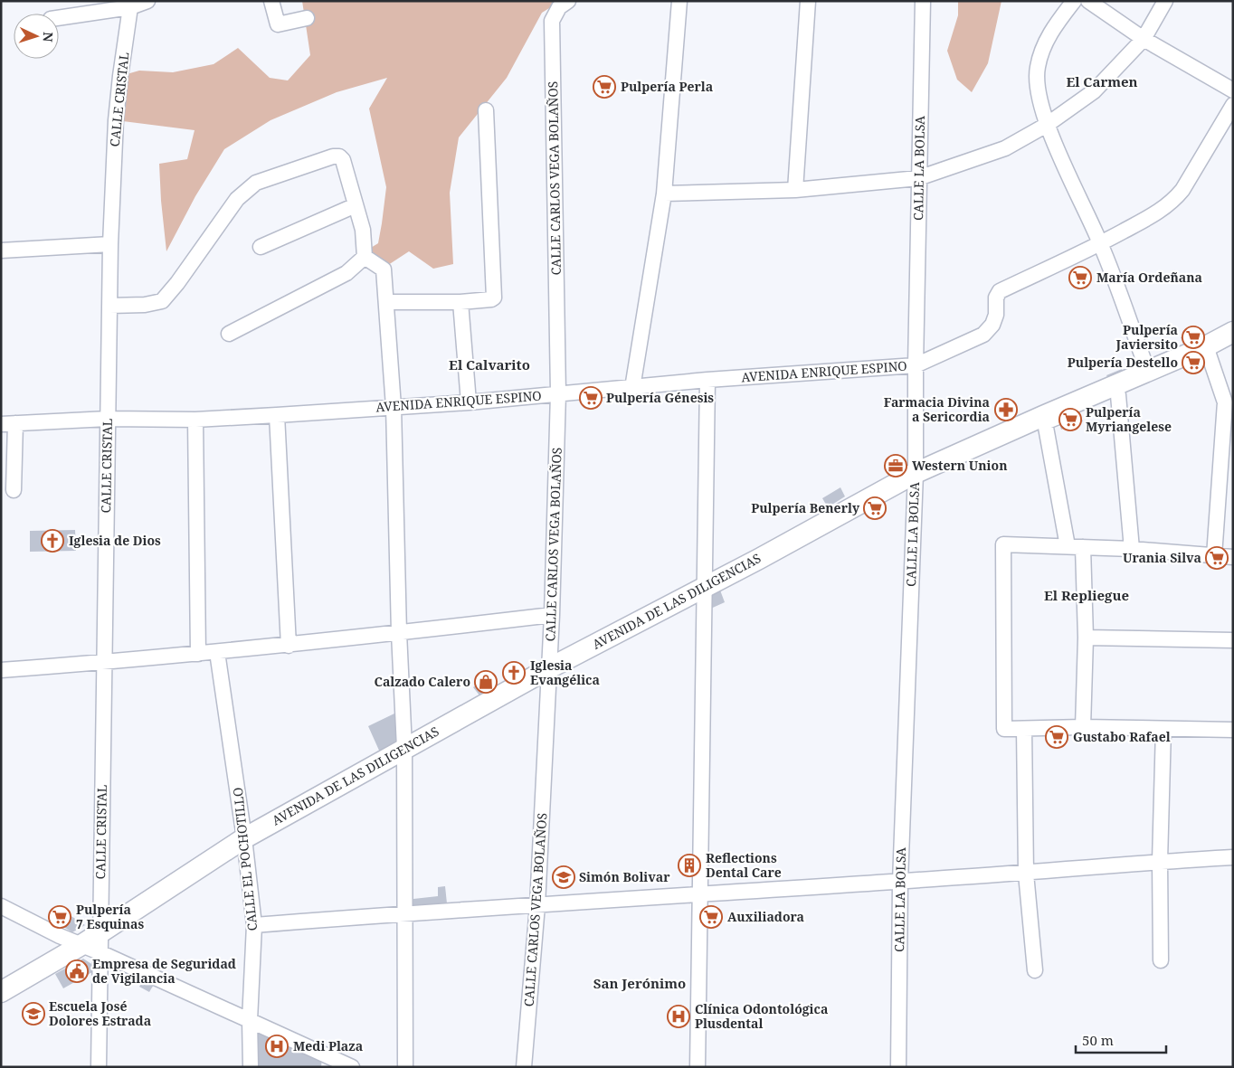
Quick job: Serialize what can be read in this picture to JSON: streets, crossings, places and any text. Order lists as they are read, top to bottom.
{
  "streets": {
    "street": [
      "CALLE CRISTAL",
      "CALLE LA BOLSA",
      "CALLE CARLOS VEGA BOLAÑOS",
      "AVENIDA ENRIQUE ESPINO",
      "AVENIDA DE LAS DILIGENCIAS",
      "CALLE EL POCHOTILLO"
    ]
  },
  "crossings": [
    ["CALLE CRISTAL", "AVENIDA ENRIQUE ESPINO"],
    ["CALLE CRISTAL", "AVENIDA DE LAS DILIGENCIAS"],
    ["CALLE LA BOLSA", "AVENIDA ENRIQUE ESPINO"],
    ["CALLE LA BOLSA", "AVENIDA DE LAS DILIGENCIAS"],
    ["CALLE CARLOS VEGA BOLAÑOS", "AVENIDA ENRIQUE ESPINO"],
    ["CALLE CARLOS VEGA BOLAÑOS", "AVENIDA DE LAS DILIGENCIAS"],
    ["AVENIDA DE LAS DILIGENCIAS", "CALLE EL POCHOTILLO"]
  ],
  "districts": [
    "El Carmen",
    "El Calvarito",
    "El Repliegue",
    "San Jerónimo"
  ],
  "places": {
    "supermarket": [
      "Pulpería Perla",
      "María Ordeñana",
      "Pulpería Javiersito",
      "Pulpería Destello",
      "Pulpería Génesis",
      "Pulpería Myriangelese",
      "Pulpería Benerly",
      "Urania Silva",
      "Gustabo Rafael",
      "Pulpería 7 Esquinas",
      "Auxiliadora"
    ],
    "pharmacy": ["Farmacia Divina a Sericordia"],
    "office": ["Western Union"],
    "church": ["Iglesia de Dios", "Iglesia Evangélica"],
    "shop": ["Calzado Calero"],
    "building": ["Reflections Dental Care"],
    "school or university": ["Simón Bolivar", "Escuela José Dolores Estrada"],
    "public building": ["Empresa de Seguridad de Vigilancia"],
    "hospital": ["Clínica Odontológica Plusdental", "Medi Plaza"]
  },
  "scale_bar": "50 m",
  "north": "right"
}
